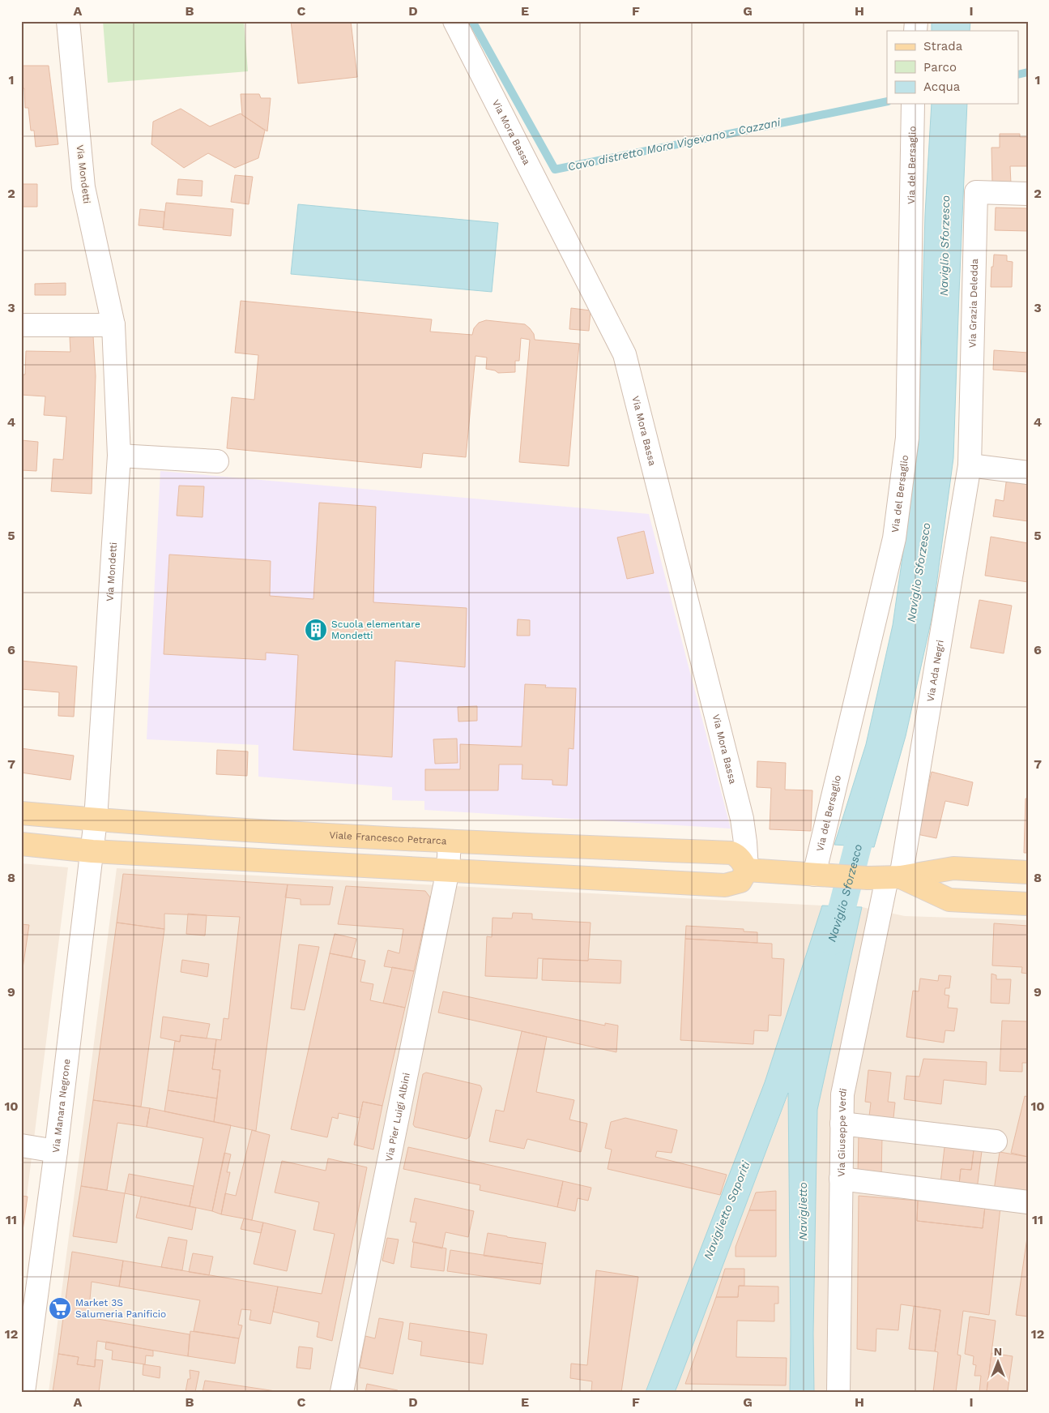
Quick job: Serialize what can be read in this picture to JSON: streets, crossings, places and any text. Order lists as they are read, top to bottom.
{
  "streets": {
    "main road": ["Viale Francesco Petrarca"],
    "street": [
      "Via Mora Bassa",
      "Via del Bersaglio",
      "Via Mondetti",
      "Via Grazia Deledda",
      "Via Ada Negri",
      "Via Manara Negrone",
      "Via Pier Luigi Albini",
      "Via Giuseppe Verdi"
    ]
  },
  "crossings": [
    ["Via Mora Bassa", "Viale Francesco Petrarca"],
    ["Via Mondetti", "Viale Francesco Petrarca"],
    ["Via Mondetti", "Via Manara Negrone"],
    ["Via Grazia Deledda", "Via Ada Negri"],
    ["Via Ada Negri", "Via Giuseppe Verdi"],
    ["Viale Francesco Petrarca", "Via Manara Negrone"],
    ["Viale Francesco Petrarca", "Via Pier Luigi Albini"]
  ],
  "water": [
    "Cavo distretto Mora Vigevano - Cazzani",
    "Naviglio Sforzesco",
    "Naviglietto Saporiti",
    "Naviglietto"
  ],
  "places": {
    "building": ["Scuola elementare Mondetti"],
    "supermarket": ["Market 3S Salumeria Panificio"]
  },
  "legend": ["Strada", "Parco", "Acqua"],
  "north": "top",
  "grid": {
    "columns": [
      "A",
      "B",
      "C",
      "D",
      "E",
      "F",
      "G",
      "H",
      "I"
    ],
    "rows": [
      "1",
      "2",
      "3",
      "4",
      "5",
      "6",
      "7",
      "8",
      "9",
      "10",
      "11",
      "12"
    ]
  }
}
